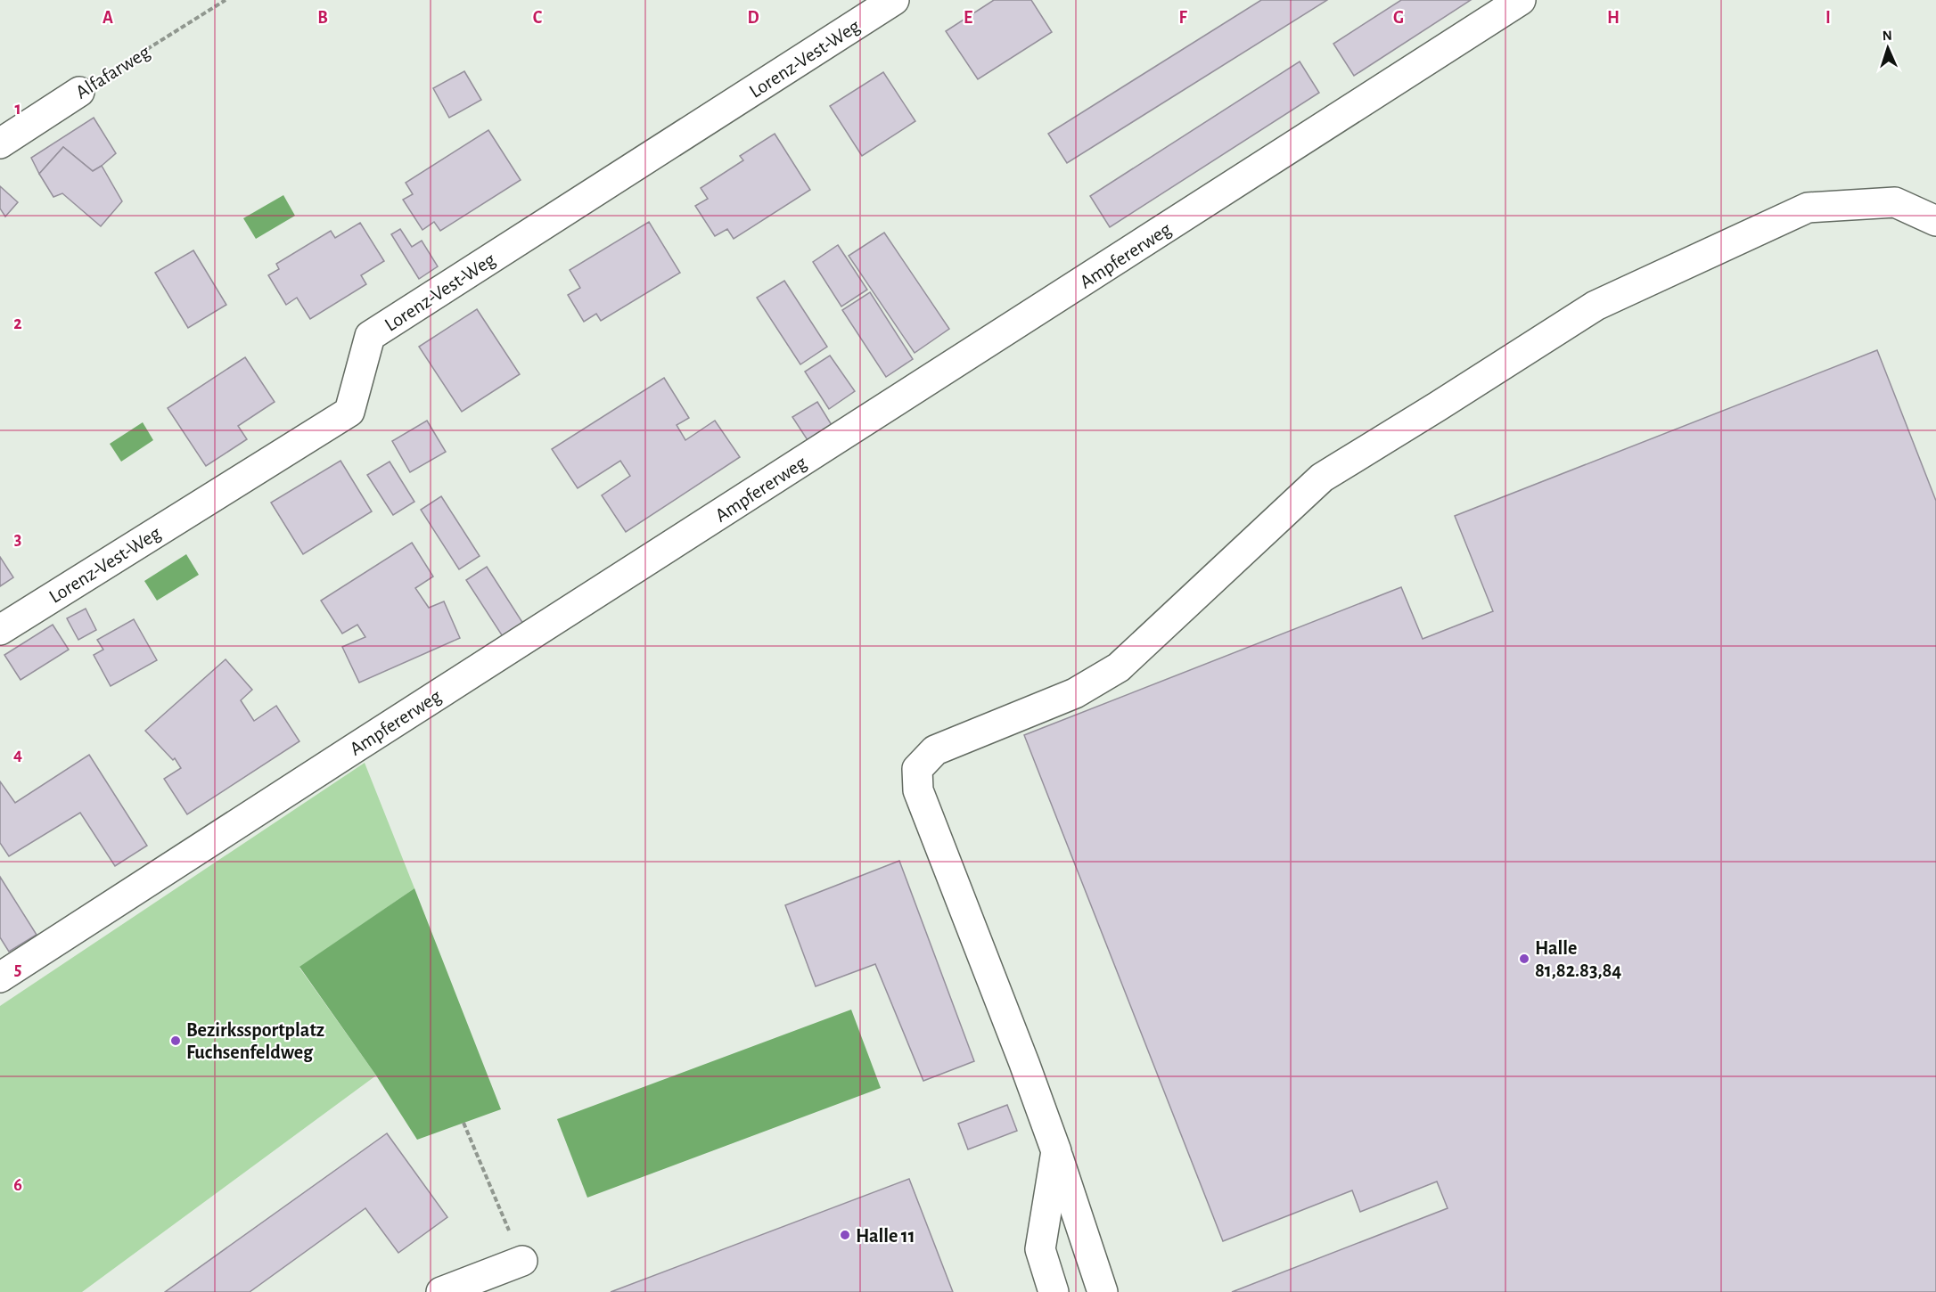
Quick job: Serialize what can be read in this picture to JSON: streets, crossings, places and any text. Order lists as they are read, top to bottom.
{
  "streets": {
    "street": ["Lorenz-Vest-Weg", "Alfafarweg", "Ampfererweg"]
  },
  "places": ["Halle 81,82.83,84", "Bezirkssportplatz Fuchsenfeldweg", "Halle 11"],
  "north": "top",
  "grid": {
    "columns": [
      "A",
      "B",
      "C",
      "D",
      "E",
      "F",
      "G",
      "H",
      "I"
    ],
    "rows": [
      "1",
      "2",
      "3",
      "4",
      "5",
      "6"
    ]
  }
}
